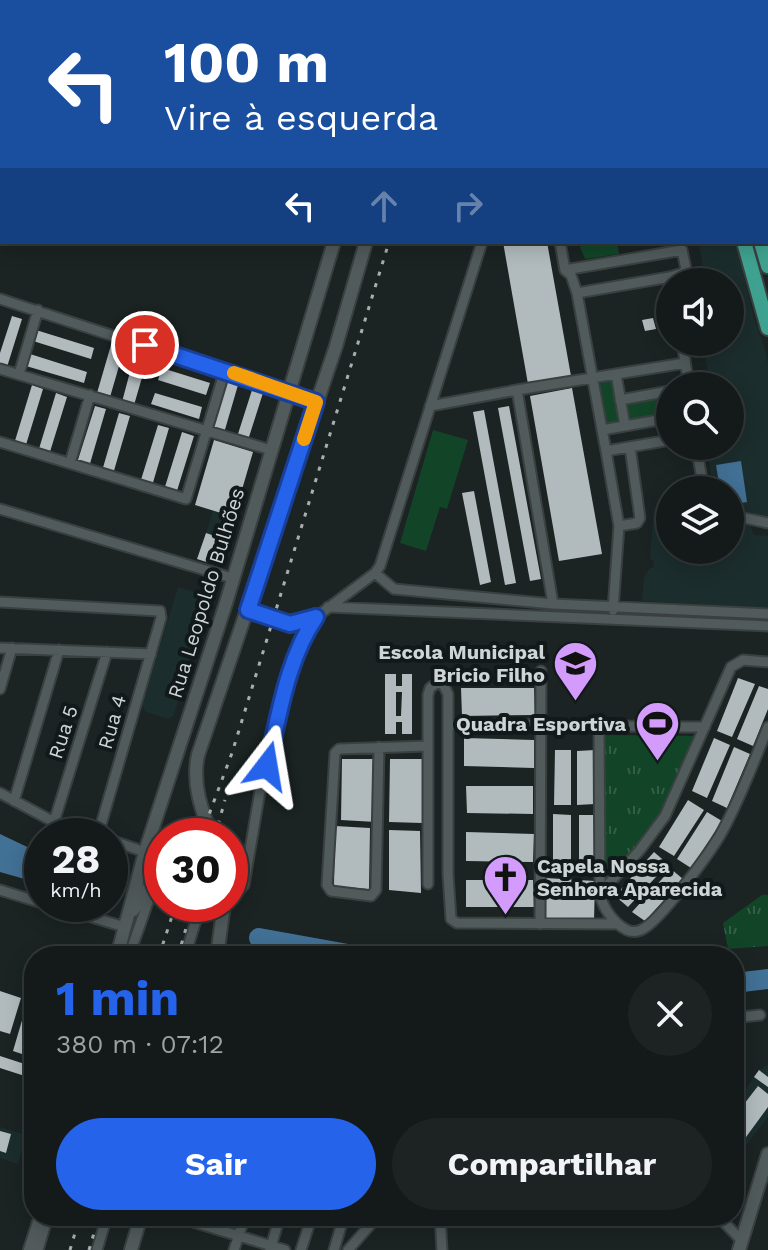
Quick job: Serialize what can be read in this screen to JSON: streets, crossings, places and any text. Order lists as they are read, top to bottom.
{
  "streets": {
    "main road": ["Rua Leopoldo Bulhões"],
    "street": ["Rua 4", "Rua 5"]
  },
  "places": {
    "school or university": ["Escola Municipal Bricio Filho"],
    "sports": ["Quadra Esportiva"],
    "church": ["Capela Nossa Senhora Aparecida"]
  },
  "page": {
    "turn": ["100 m", "Vire à esquerda"],
    "speed": "28 km/h",
    "limit": "30",
    "heading": ["1 min", "380 m · 07:12"],
    "buttons": ["Sair", "Compartilhar"]
  }
}
